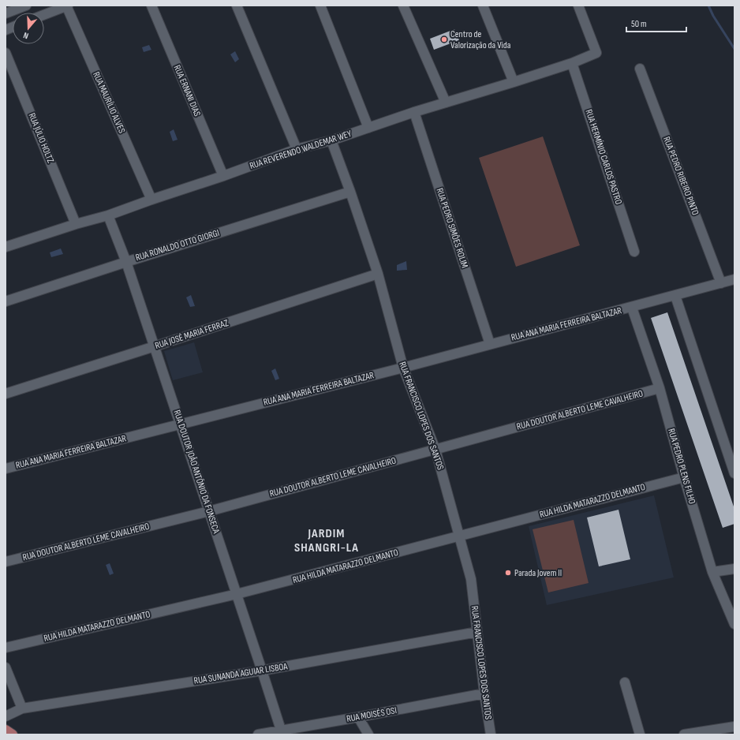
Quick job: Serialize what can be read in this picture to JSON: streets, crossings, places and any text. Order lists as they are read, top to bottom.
{
  "streets": {
    "street": [
      "RUA ERNANI DIAS",
      "RUA MAURÍLIO ALVES",
      "RUA JÚLIO HOLTZ",
      "RUA REVERENDO WALDEMAR WEY",
      "RUA HERMÍNIO CARLOS PASTRO",
      "RUA PEDRO RIBEIRO PINTO",
      "RUA PEDRO SIMÕES ROLIM",
      "RUA RONALDO OTTO GIORGI",
      "RUA ANA MARIA FERREIRA BALTAZAR",
      "RUA JOSÉ MARIA FERRAZ",
      "RUA DOUTOR ALBERTO LEME CAVALHEIRO",
      "RUA FRANCISCO LOPES DOS SANTOS",
      "RUA PEDRO PLENS FILHO",
      "RUA DOUTOR JOÃO ANTÔNIO DA FONSECA",
      "RUA HILDA MATARAZZO DELMANTO",
      "RUA SUNANDA AGUIAR LISBOA",
      "RUA MOISÉS OSI"
    ]
  },
  "crossings": [
    ["RUA ERNANI DIAS", "RUA REVERENDO WALDEMAR WEY"],
    ["RUA MAURÍLIO ALVES", "RUA REVERENDO WALDEMAR WEY"],
    ["RUA JÚLIO HOLTZ", "RUA REVERENDO WALDEMAR WEY"],
    ["RUA REVERENDO WALDEMAR WEY", "RUA HERMÍNIO CARLOS PASTRO"],
    ["RUA REVERENDO WALDEMAR WEY", "RUA PEDRO SIMÕES ROLIM"],
    ["RUA REVERENDO WALDEMAR WEY", "RUA FRANCISCO LOPES DOS SANTOS"],
    ["RUA REVERENDO WALDEMAR WEY", "RUA DOUTOR JOÃO ANTÔNIO DA FONSECA"],
    ["RUA PEDRO RIBEIRO PINTO", "RUA ANA MARIA FERREIRA BALTAZAR"],
    ["RUA PEDRO SIMÕES ROLIM", "RUA ANA MARIA FERREIRA BALTAZAR"],
    ["RUA RONALDO OTTO GIORGI", "RUA FRANCISCO LOPES DOS SANTOS"],
    ["RUA RONALDO OTTO GIORGI", "RUA DOUTOR JOÃO ANTÔNIO DA FONSECA"],
    ["RUA ANA MARIA FERREIRA BALTAZAR", "RUA FRANCISCO LOPES DOS SANTOS"],
    ["RUA ANA MARIA FERREIRA BALTAZAR", "RUA PEDRO PLENS FILHO"],
    ["RUA ANA MARIA FERREIRA BALTAZAR", "RUA DOUTOR JOÃO ANTÔNIO DA FONSECA"],
    ["RUA JOSÉ MARIA FERRAZ", "RUA FRANCISCO LOPES DOS SANTOS"],
    ["RUA JOSÉ MARIA FERRAZ", "RUA DOUTOR JOÃO ANTÔNIO DA FONSECA"],
    ["RUA DOUTOR ALBERTO LEME CAVALHEIRO", "RUA FRANCISCO LOPES DOS SANTOS"],
    ["RUA DOUTOR ALBERTO LEME CAVALHEIRO", "RUA PEDRO PLENS FILHO"],
    ["RUA DOUTOR ALBERTO LEME CAVALHEIRO", "RUA DOUTOR JOÃO ANTÔNIO DA FONSECA"],
    ["RUA FRANCISCO LOPES DOS SANTOS", "RUA HILDA MATARAZZO DELMANTO"],
    ["RUA FRANCISCO LOPES DOS SANTOS", "RUA SUNANDA AGUIAR LISBOA"],
    ["RUA FRANCISCO LOPES DOS SANTOS", "RUA MOISÉS OSI"],
    ["RUA PEDRO PLENS FILHO", "RUA HILDA MATARAZZO DELMANTO"],
    ["RUA DOUTOR JOÃO ANTÔNIO DA FONSECA", "RUA HILDA MATARAZZO DELMANTO"],
    ["RUA DOUTOR JOÃO ANTÔNIO DA FONSECA", "RUA SUNANDA AGUIAR LISBOA"],
    ["RUA DOUTOR JOÃO ANTÔNIO DA FONSECA", "RUA MOISÉS OSI"]
  ],
  "districts": ["JARDIM SHANGRI-LA"],
  "places": ["Centro de Valorização da Vida", "Parada Jovem II"],
  "scale_bar": "50 m",
  "north": "bottom"
}
